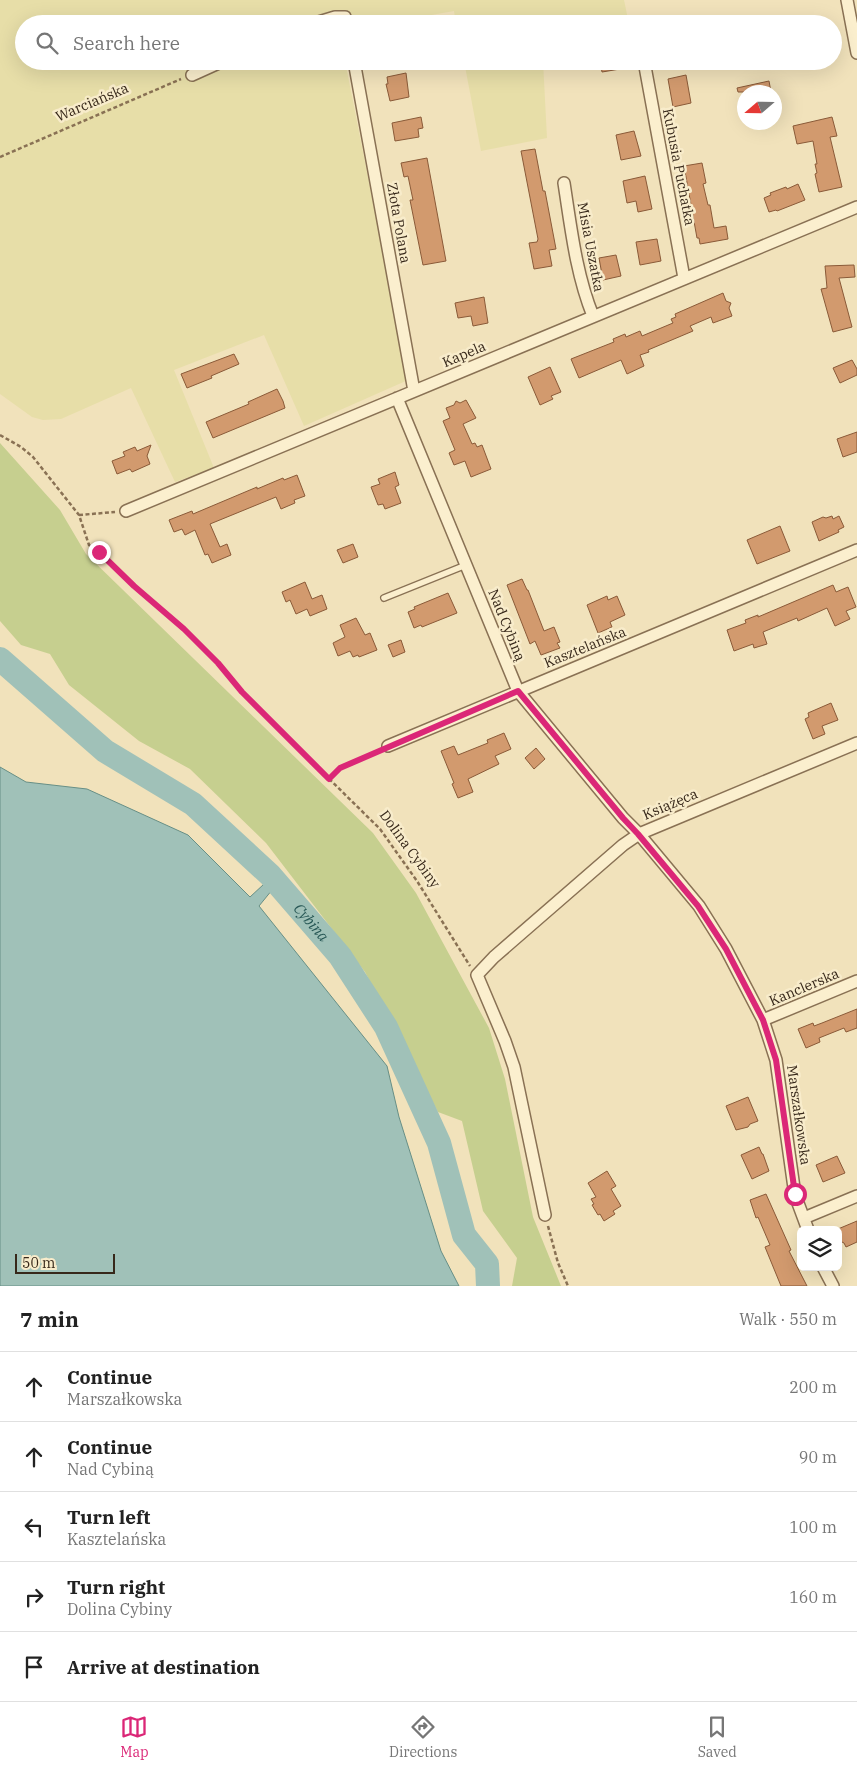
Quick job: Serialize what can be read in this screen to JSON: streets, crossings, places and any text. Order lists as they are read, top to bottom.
{
  "streets": {
    "street": [
      "Kubusia Puchatka",
      "Złota Polana",
      "Misia Uszatka",
      "Kapela",
      "Nad Cybiną",
      "Kasztelańska",
      "Książęca",
      "Kanclerska",
      "Marszałkowska"
    ],
    "path": ["Warciańska", "Dolina Cybiny"]
  },
  "crossings": [
    ["Kubusia Puchatka", "Kapela"],
    ["Złota Polana", "Kapela"],
    ["Misia Uszatka", "Kapela"],
    ["Kapela", "Nad Cybiną"],
    ["Nad Cybiną", "Kasztelańska"],
    ["Nad Cybiną", "Książęca"],
    ["Nad Cybiną", "Marszałkowska"],
    ["Książęca", "Dolina Cybiny"],
    ["Książęca", "Marszałkowska"],
    ["Kanclerska", "Marszałkowska"]
  ],
  "water": ["Cybina"],
  "scale_bar": "50 m",
  "north": "left",
  "page": {
    "search": "Search here",
    "scale": "50 m",
    "heading": ["7 min", "Walk · 550 m"],
    "list": [
      ["Continue", "Marszałkowska", "200 m"],
      ["Continue", "Nad Cybiną", "90 m"],
      ["Turn left", "Kasztelańska", "100 m"],
      ["Turn right", "Dolina Cybiny", "160 m"],
      "Arrive at destination"
    ],
    "nav": ["Map", "Directions", "Saved"]
  }
}
